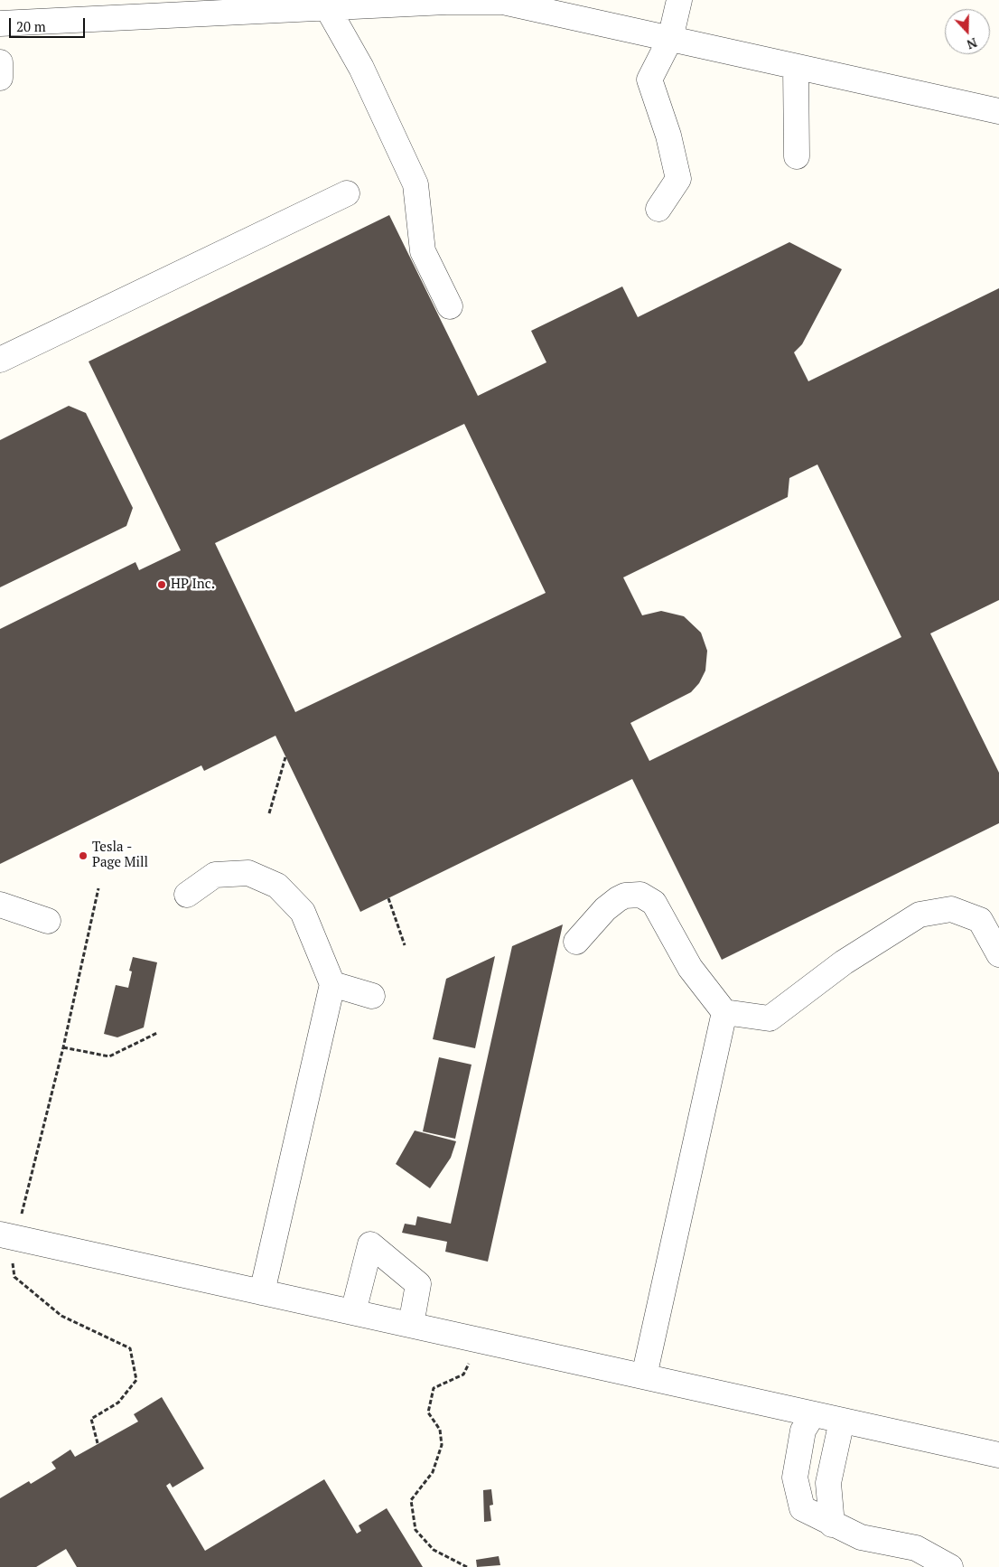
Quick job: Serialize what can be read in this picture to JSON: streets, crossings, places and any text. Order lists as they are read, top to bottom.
{
  "places": ["HP Inc.", "Tesla - Page Mill"],
  "scale_bar": "20 m",
  "north": "bottom"
}
